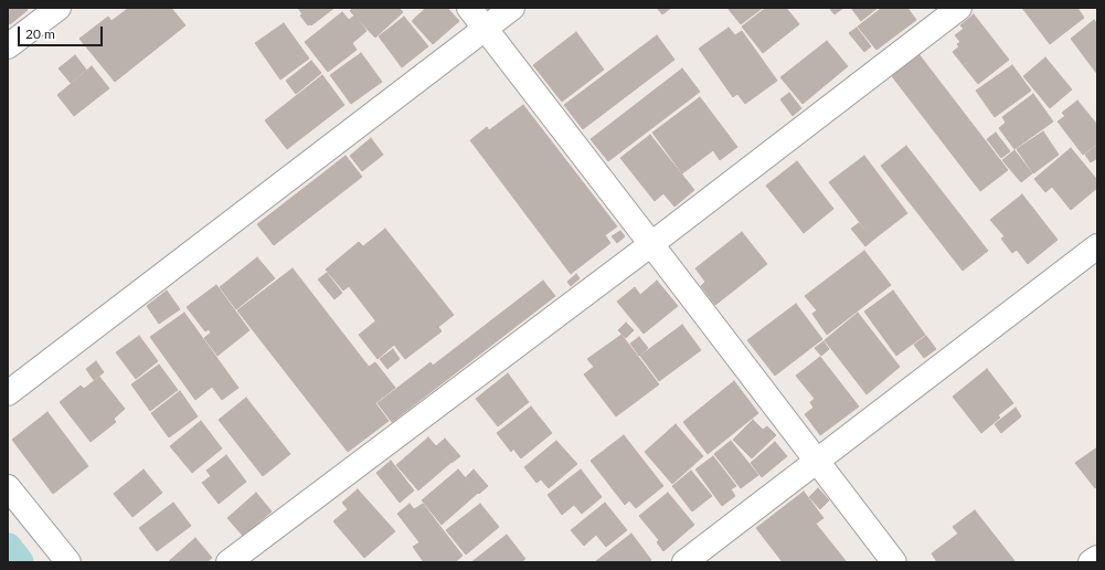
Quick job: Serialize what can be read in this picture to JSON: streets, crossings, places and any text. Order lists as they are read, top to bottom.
{
  "scale_bar": "20 m"
}
